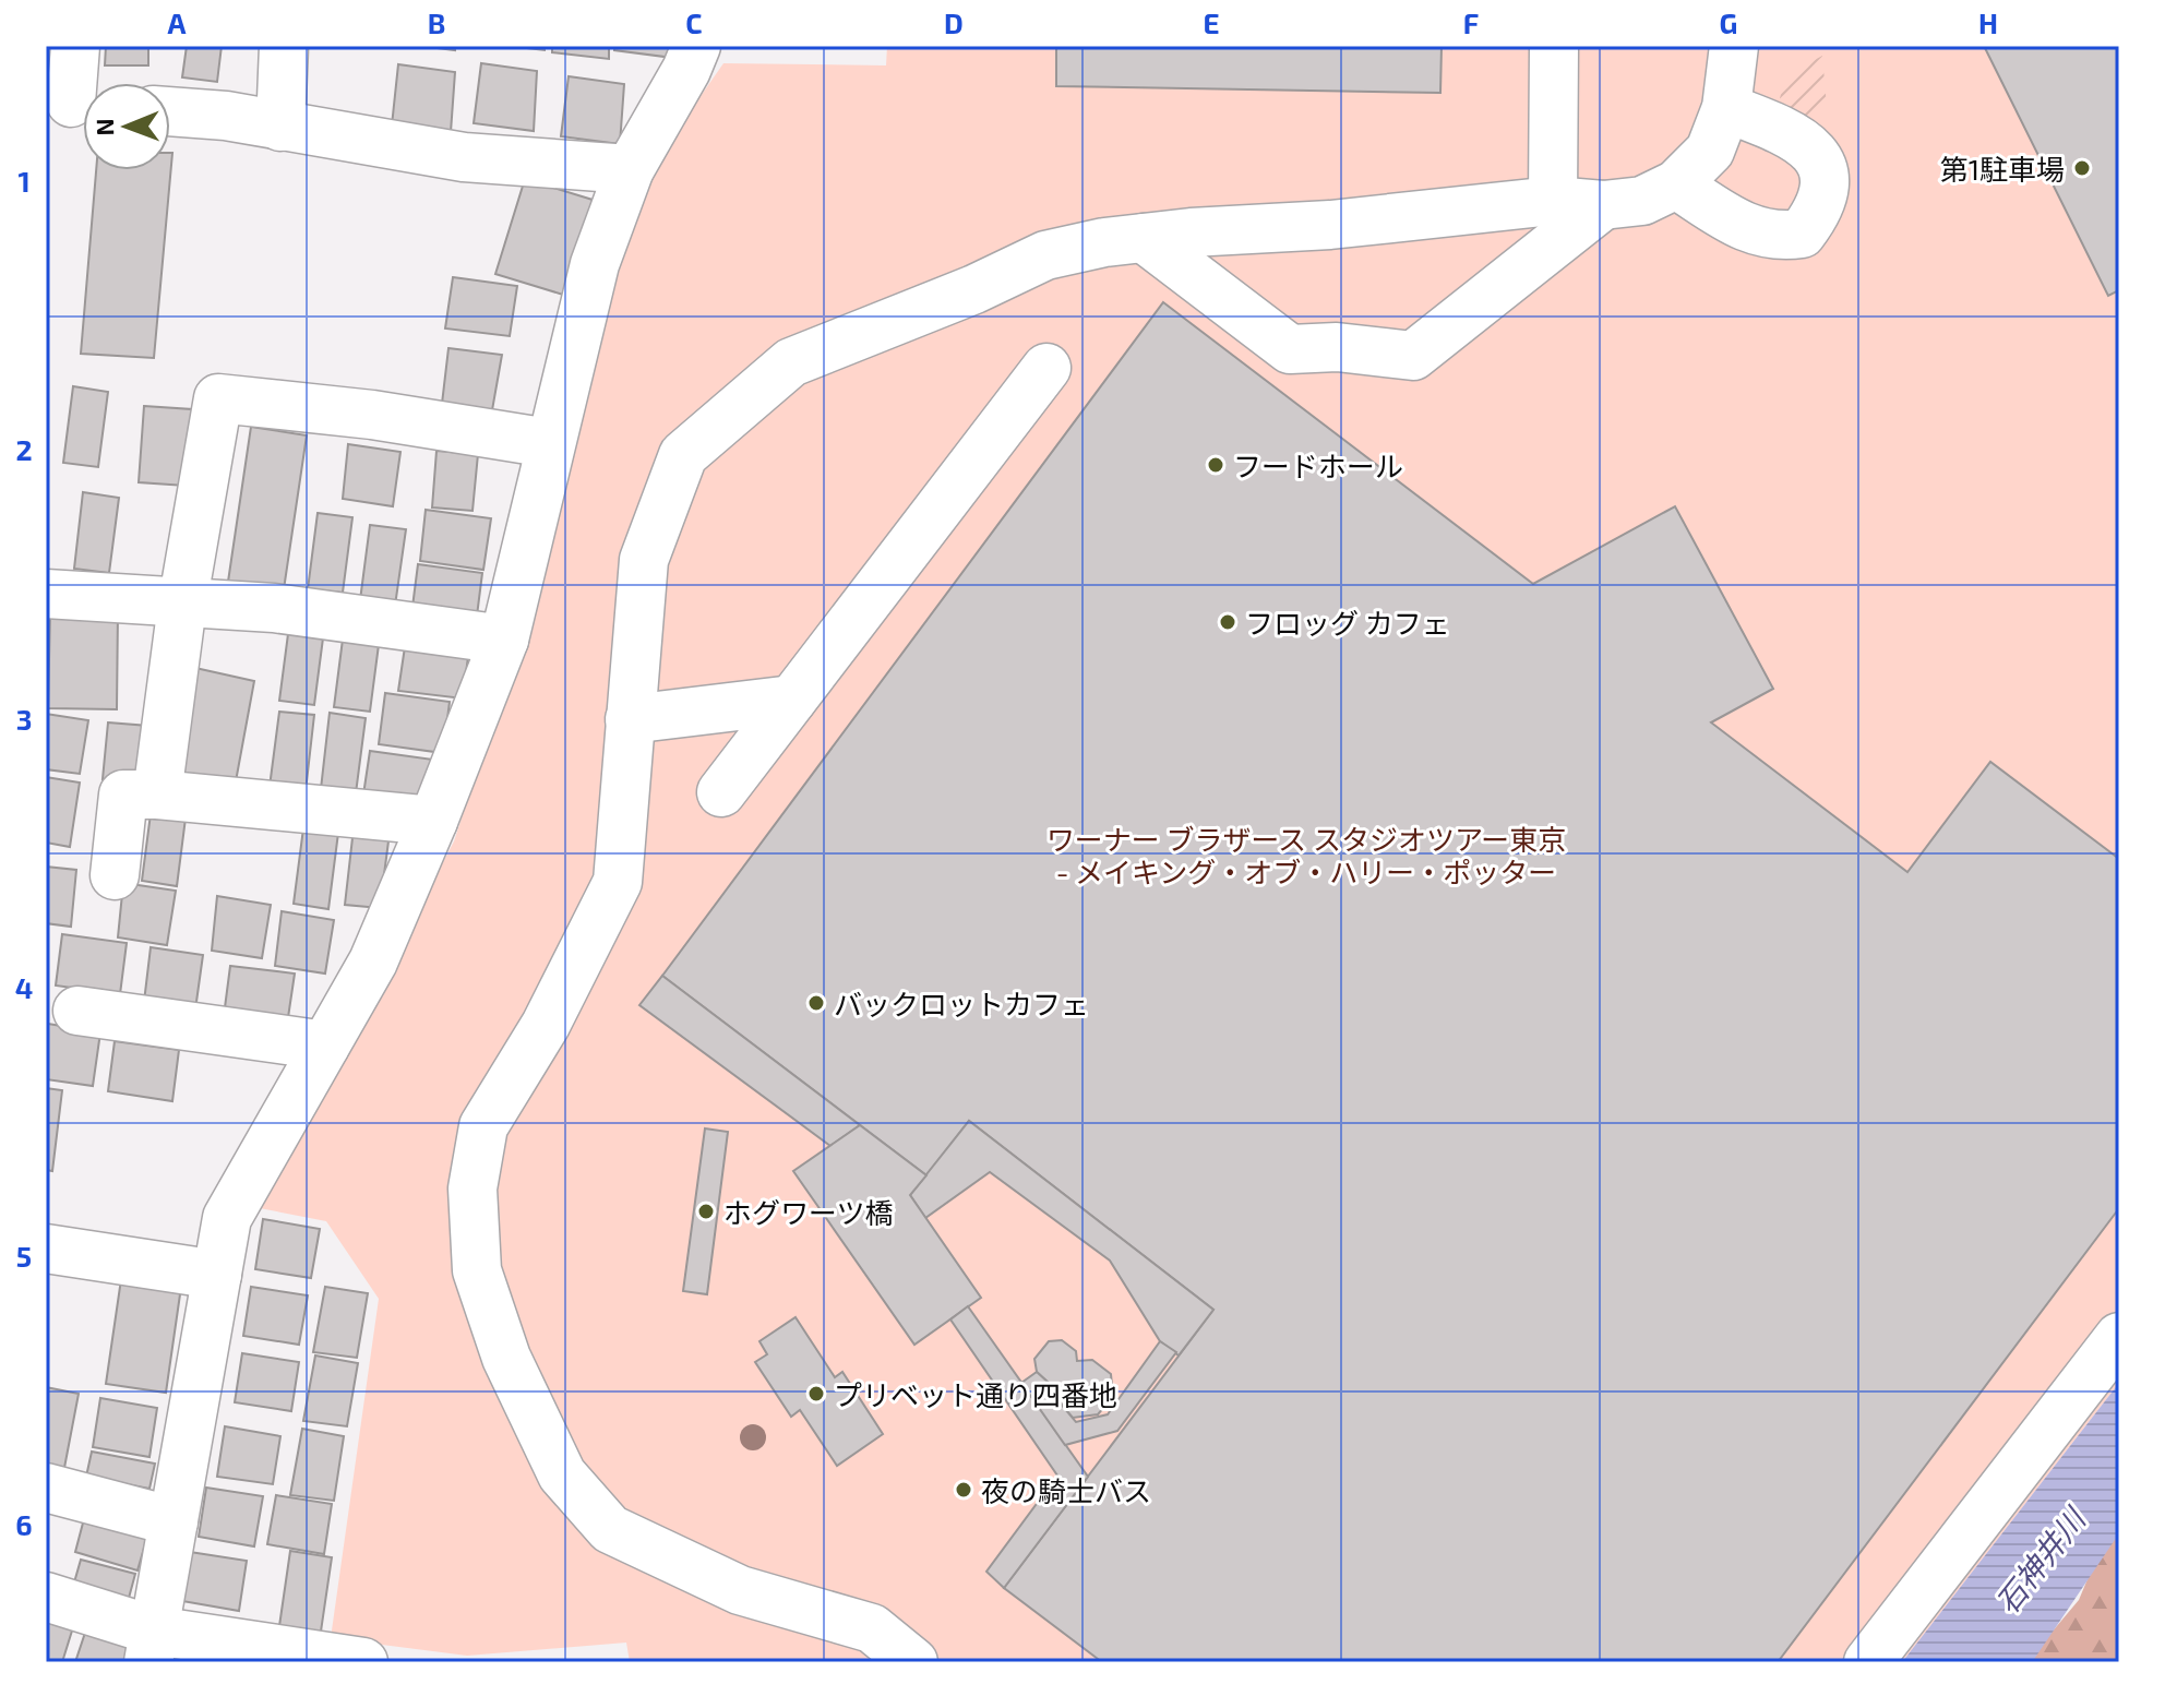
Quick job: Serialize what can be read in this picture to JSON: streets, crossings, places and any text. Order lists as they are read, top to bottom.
{
  "water": ["石神井川"],
  "parks": ["ワーナー ブラザース スタジオツアー東京 - メイキング・オブ・ハリー・ポッター"],
  "places": [
    "第1駐車場",
    "フードホール",
    "フロッグ カフェ",
    "バックロットカフェ",
    "ホグワーツ橋",
    "プリベット通り四番地",
    "夜の騎士バス"
  ],
  "north": "left",
  "grid": {
    "columns": [
      "A",
      "B",
      "C",
      "D",
      "E",
      "F",
      "G",
      "H"
    ],
    "rows": [
      "1",
      "2",
      "3",
      "4",
      "5",
      "6"
    ]
  }
}
